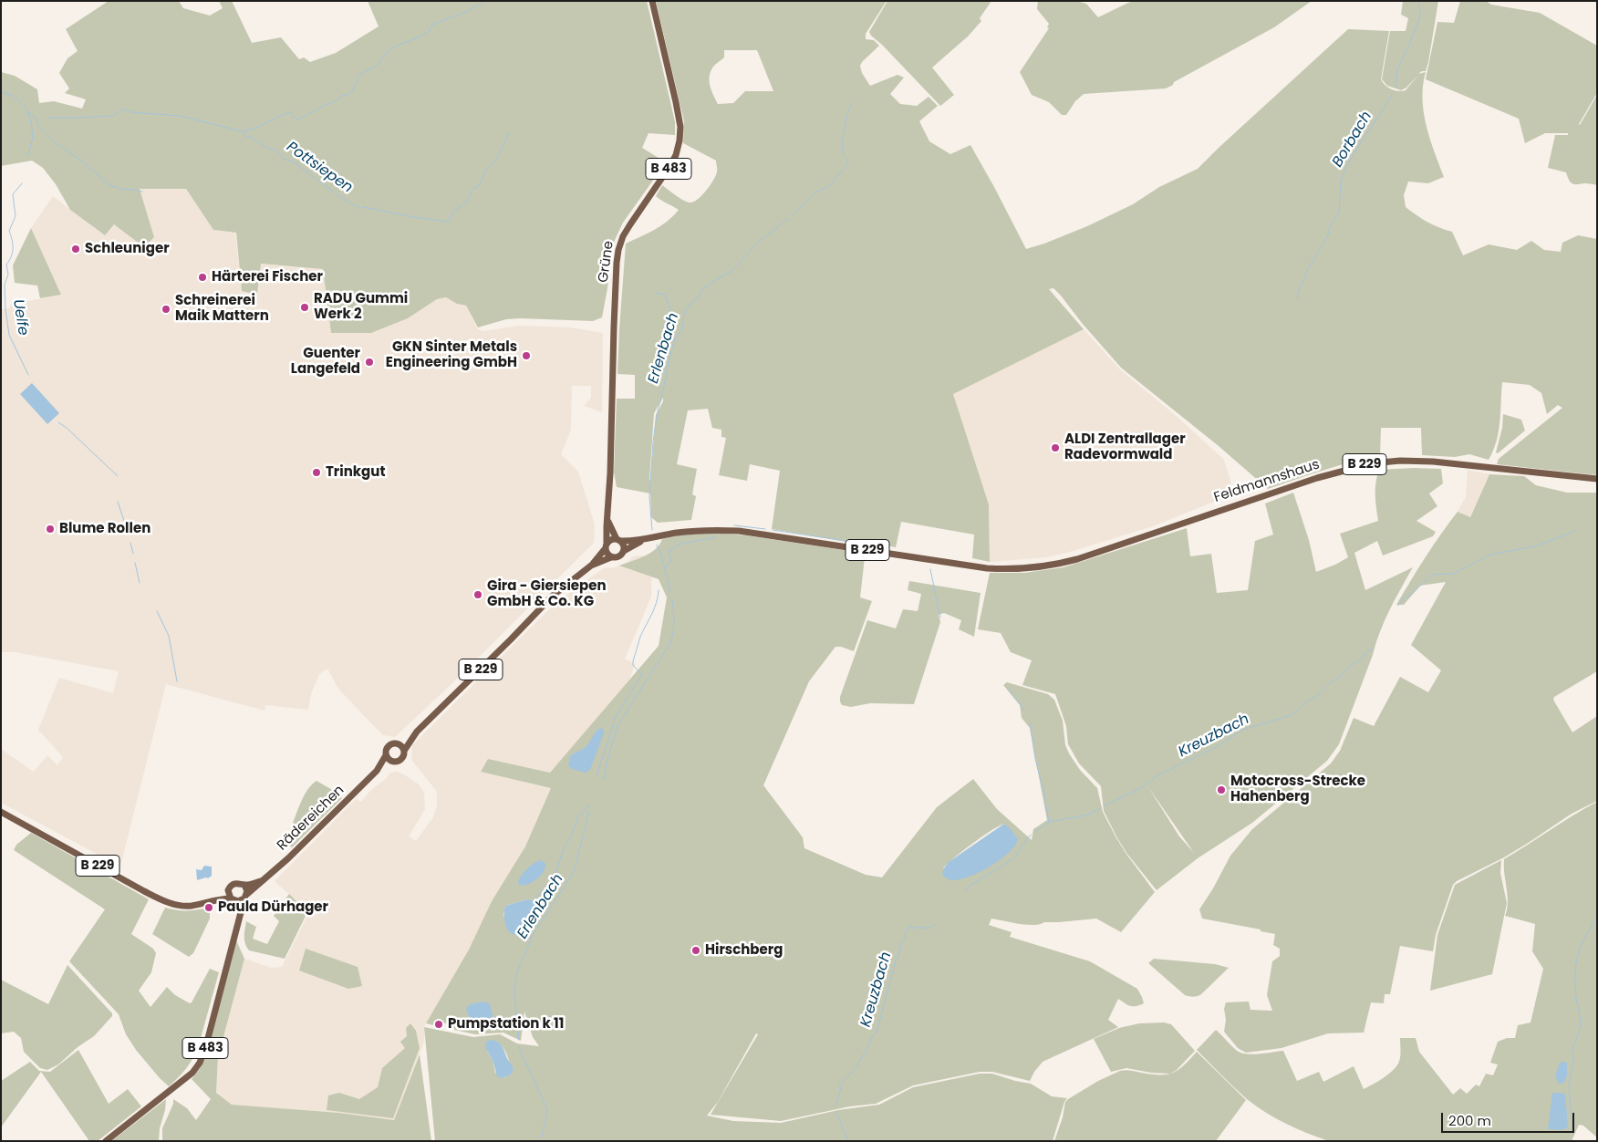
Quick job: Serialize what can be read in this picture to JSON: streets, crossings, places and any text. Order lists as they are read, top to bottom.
{
  "streets": {
    "main road": [
      "B 483",
      "Grüne",
      "B 229",
      "Feldmannshaus",
      "Rädereichen"
    ]
  },
  "crossings": [
    ["B 483", "B 229"],
    ["B 483", "Rädereichen"],
    ["Grüne", "B 229"],
    ["B 229", "Feldmannshaus"],
    ["B 229", "Rädereichen"]
  ],
  "water": [
    "Borbach",
    "Pottsiepen",
    "Uelfe",
    "Erlenbach",
    "Kreuzbach"
  ],
  "places": [
    "Schleuniger",
    "Härterei Fischer",
    "RADU Gummi Werk 2",
    "Schreinerei Maik Mattern",
    "GKN Sinter Metals Engineering GmbH",
    "Guenter Langefeld",
    "ALDI Zentrallager Radevormwald",
    "Trinkgut",
    "Blume Rollen",
    "Gira - Giersiepen GmbH & Co. KG",
    "Motocross-Strecke Hahenberg",
    "Paula Dürhager",
    "Hirschberg",
    "Pumpstation k 11"
  ],
  "scale_bar": "200 m"
}
